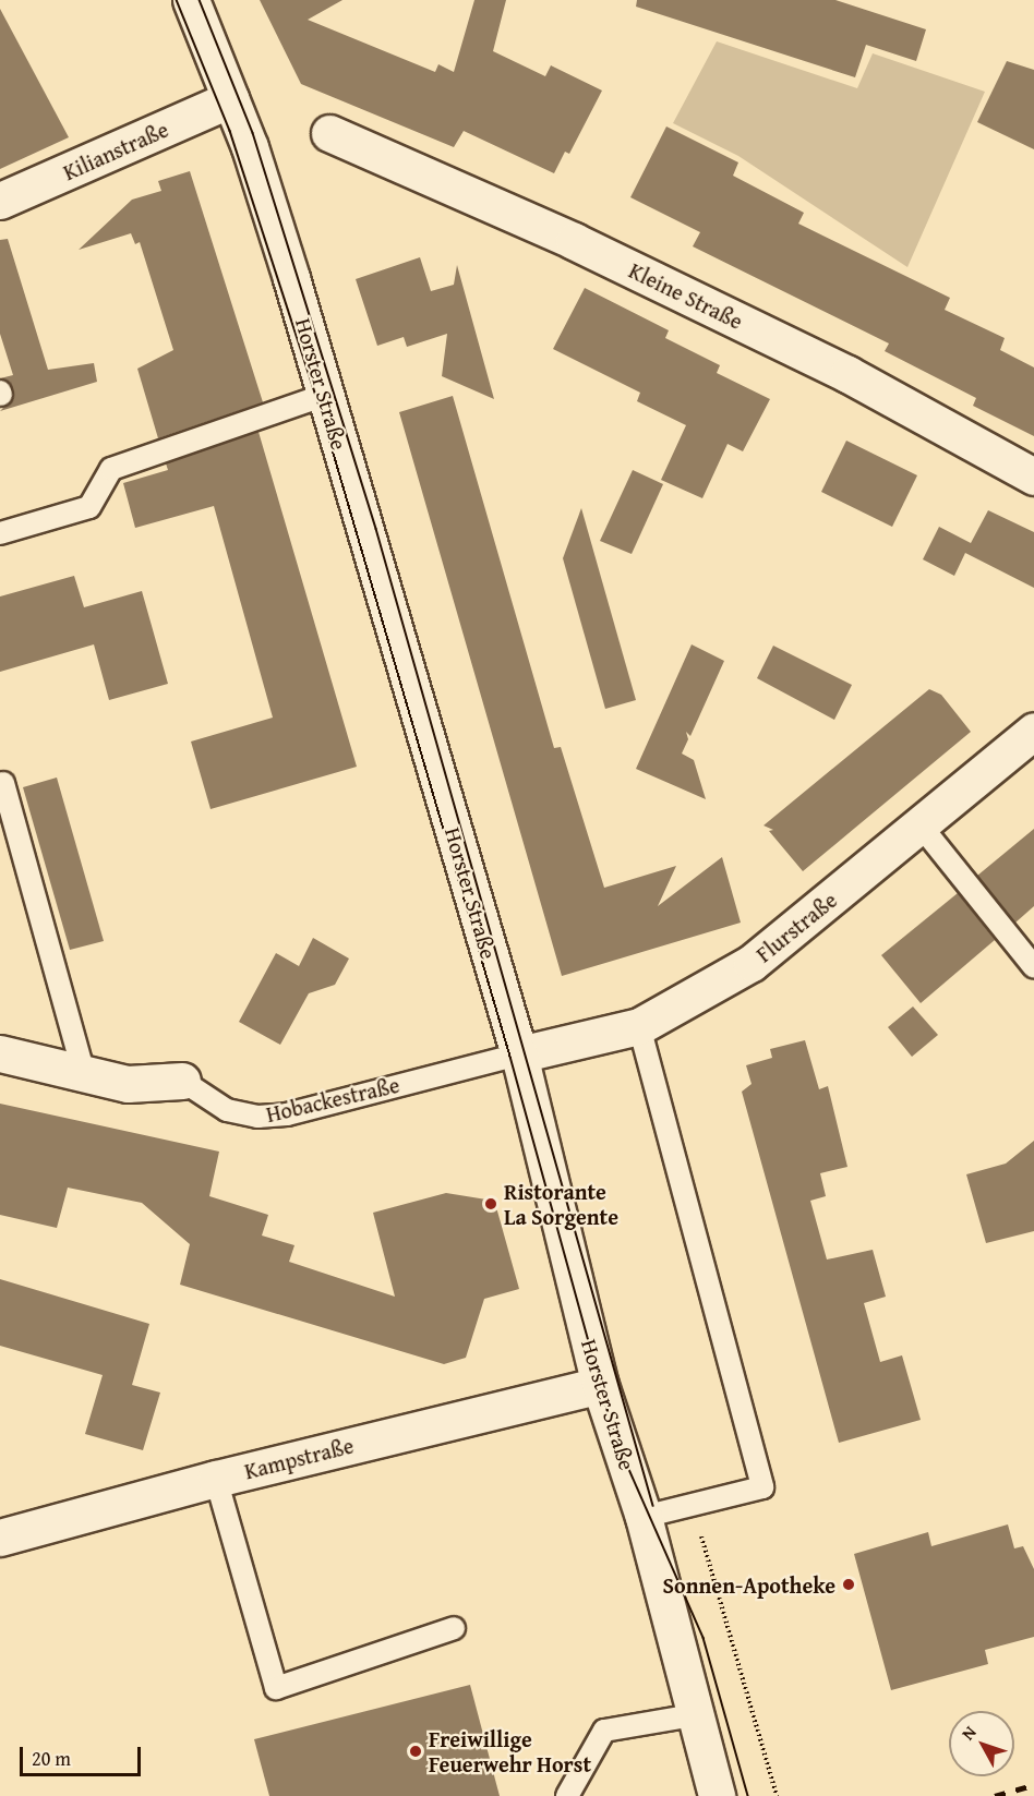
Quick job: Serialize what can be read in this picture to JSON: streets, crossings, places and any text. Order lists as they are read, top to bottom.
{
  "streets": {
    "street": [
      "Kilianstraße",
      "Kleine Straße",
      "Horster Straße",
      "Flurstraße",
      "Hobackestraße",
      "Kampstraße"
    ]
  },
  "crossings": [
    ["Kilianstraße", "Horster Straße"],
    ["Horster Straße", "Flurstraße"],
    ["Horster Straße", "Hobackestraße"],
    ["Horster Straße", "Kampstraße"],
    ["Flurstraße", "Hobackestraße"]
  ],
  "places": ["Ristorante La Sorgente", "Sonnen-Apotheke", "Freiwillige Feuerwehr Horst"],
  "scale_bar": "20 m",
  "north": "top left"
}
